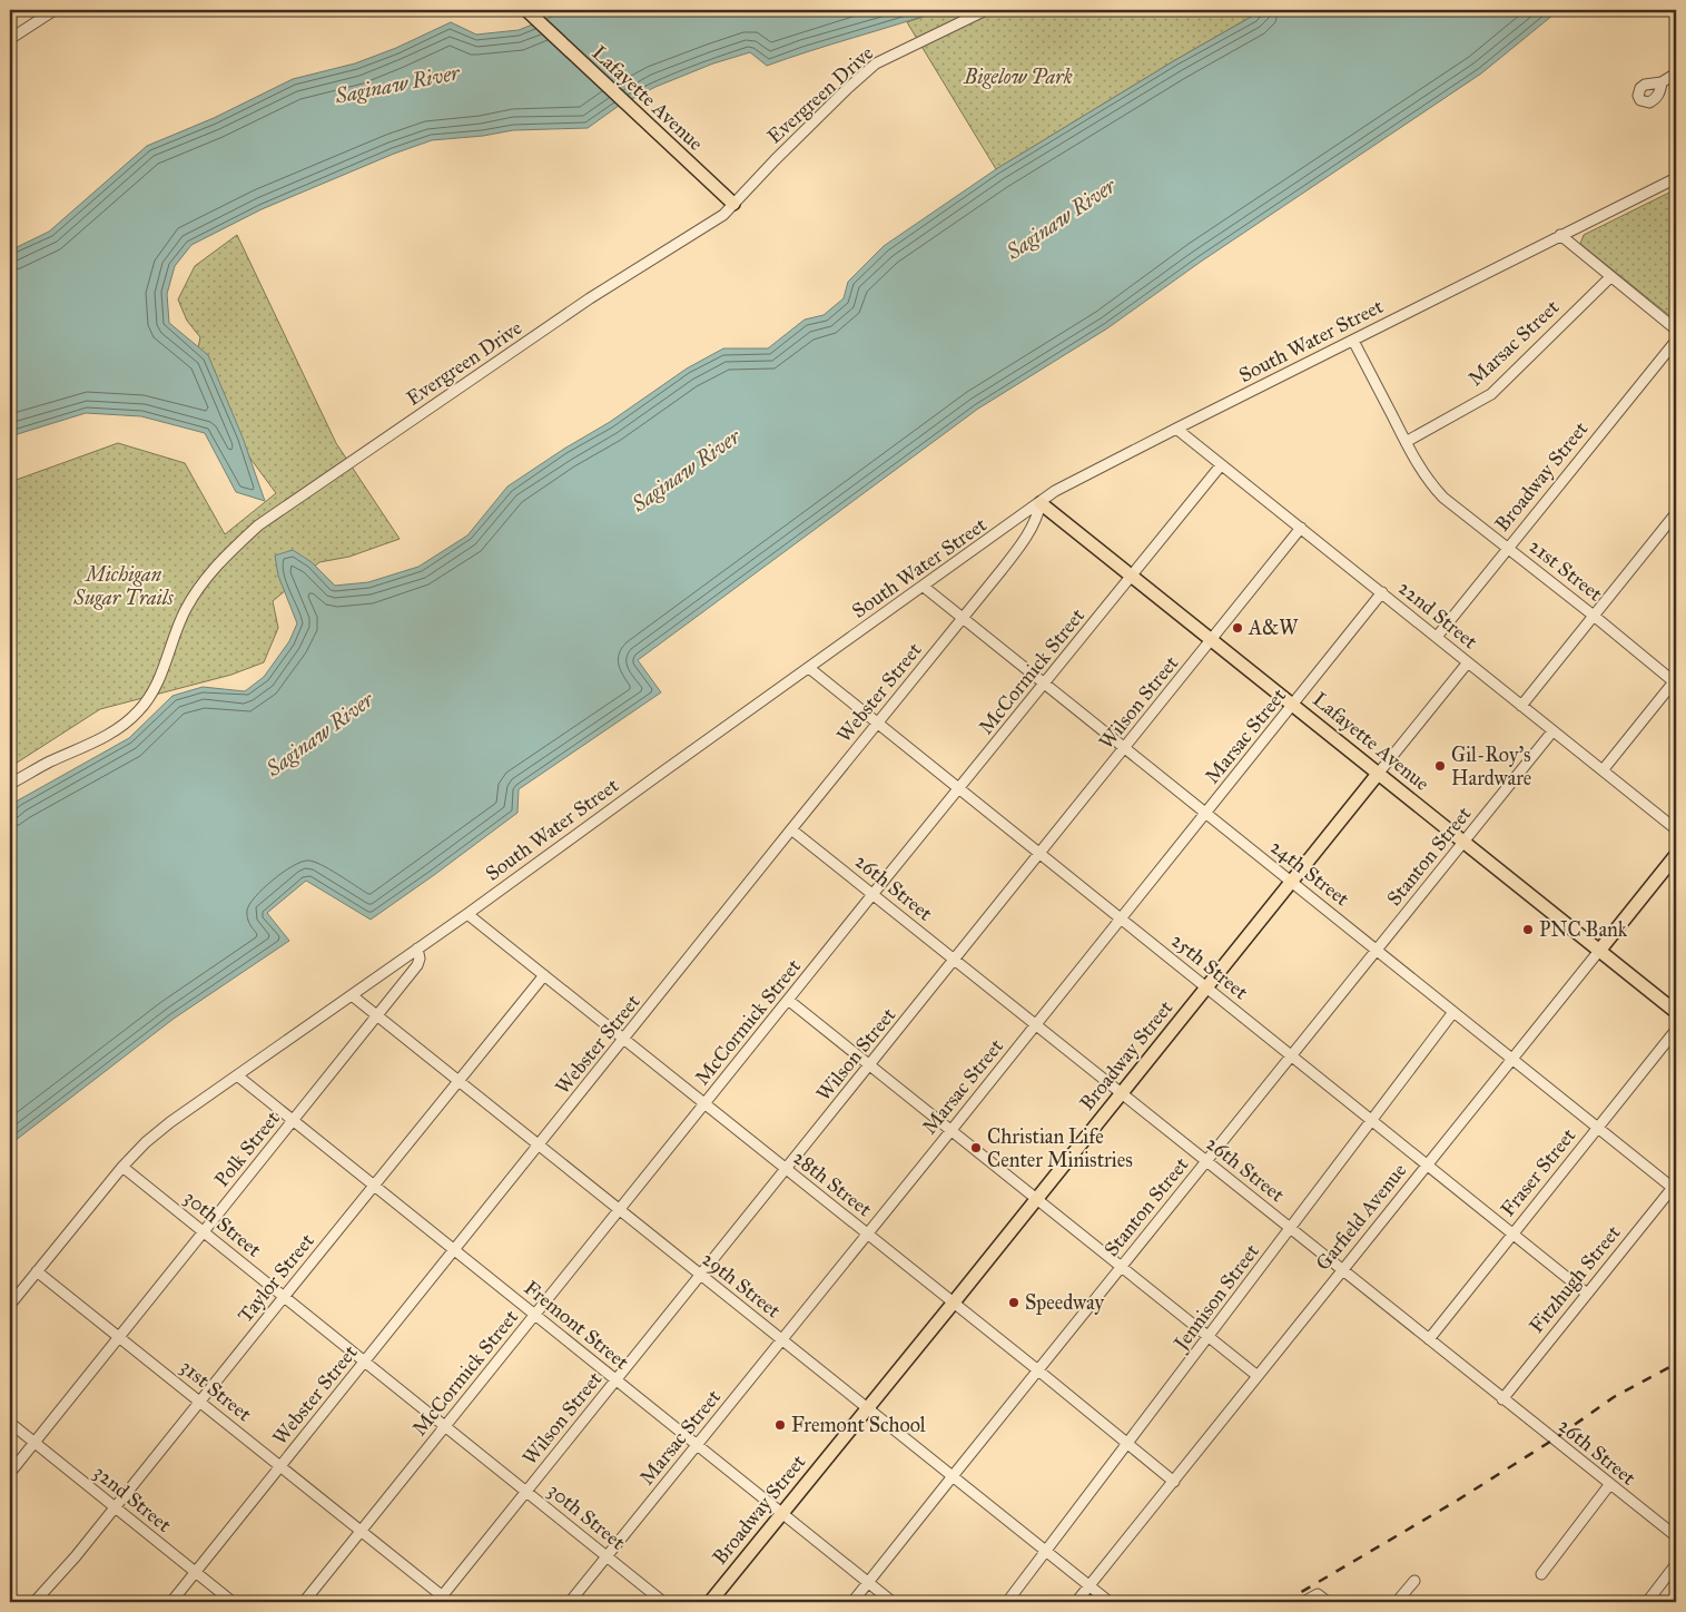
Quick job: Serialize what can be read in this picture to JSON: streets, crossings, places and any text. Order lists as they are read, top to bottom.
{
  "streets": {
    "main road": ["Lafayette Avenue", "Broadway Street", "Garfield Avenue"],
    "street": [
      "Evergreen Drive",
      "South Water Street",
      "Marsac Street",
      "21st Street",
      "22nd Street",
      "McCormick Street",
      "Webster Street",
      "Wilson Street",
      "Stanton Street",
      "24th Street",
      "26th Street",
      "25th Street",
      "Polk Street",
      "Fraser Street",
      "28th Street",
      "30th Street",
      "Taylor Street",
      "Fitzhugh Street",
      "29th Street",
      "Jennison Street",
      "Fremont Street",
      "31st Street",
      "32nd Street"
    ]
  },
  "crossings": [
    ["Evergreen Drive", "Lafayette Avenue"],
    ["Lafayette Avenue", "South Water Street"],
    ["Lafayette Avenue", "Marsac Street"],
    ["Lafayette Avenue", "Broadway Street"],
    ["Lafayette Avenue", "McCormick Street"],
    ["Lafayette Avenue", "Webster Street"],
    ["Lafayette Avenue", "Wilson Street"],
    ["Lafayette Avenue", "Stanton Street"],
    ["Lafayette Avenue", "Garfield Avenue"],
    ["South Water Street", "21st Street"],
    ["South Water Street", "22nd Street"],
    ["South Water Street", "Webster Street"],
    ["South Water Street", "24th Street"],
    ["South Water Street", "25th Street"],
    ["South Water Street", "Polk Street"],
    ["South Water Street", "28th Street"],
    ["South Water Street", "30th Street"],
    ["South Water Street", "29th Street"],
    ["South Water Street", "Fremont Street"],
    ["South Water Street", "31st Street"],
    ["Marsac Street", "21st Street"],
    ["Marsac Street", "22nd Street"],
    ["Marsac Street", "24th Street"],
    ["Marsac Street", "26th Street"],
    ["Marsac Street", "25th Street"],
    ["Marsac Street", "28th Street"],
    ["Marsac Street", "30th Street"],
    ["Marsac Street", "29th Street"],
    ["Marsac Street", "Fremont Street"],
    ["Broadway Street", "21st Street"],
    ["Broadway Street", "22nd Street"],
    ["Broadway Street", "24th Street"],
    ["Broadway Street", "26th Street"],
    ["Broadway Street", "25th Street"],
    ["Broadway Street", "28th Street"],
    ["Broadway Street", "29th Street"],
    ["Broadway Street", "Fremont Street"],
    ["22nd Street", "McCormick Street"],
    ["22nd Street", "Wilson Street"],
    ["22nd Street", "Stanton Street"],
    ["McCormick Street", "24th Street"],
    ["McCormick Street", "26th Street"],
    ["McCormick Street", "25th Street"],
    ["McCormick Street", "28th Street"],
    ["McCormick Street", "30th Street"],
    ["McCormick Street", "29th Street"],
    ["McCormick Street", "Fremont Street"],
    ["McCormick Street", "31st Street"],
    ["Webster Street", "24th Street"],
    ["Webster Street", "26th Street"],
    ["Webster Street", "25th Street"],
    ["Webster Street", "28th Street"],
    ["Webster Street", "30th Street"],
    ["Webster Street", "29th Street"],
    ["Webster Street", "Fremont Street"],
    ["Webster Street", "31st Street"],
    ["Webster Street", "32nd Street"],
    ["Wilson Street", "24th Street"],
    ["Wilson Street", "26th Street"],
    ["Wilson Street", "25th Street"],
    ["Wilson Street", "28th Street"],
    ["Wilson Street", "30th Street"],
    ["Wilson Street", "29th Street"],
    ["Wilson Street", "Fremont Street"],
    ["Wilson Street", "31st Street"],
    ["Stanton Street", "24th Street"],
    ["Stanton Street", "26th Street"],
    ["Stanton Street", "25th Street"],
    ["Stanton Street", "28th Street"],
    ["Stanton Street", "29th Street"],
    ["Stanton Street", "Fremont Street"],
    ["24th Street", "Fraser Street"],
    ["24th Street", "Garfield Avenue"],
    ["24th Street", "Fitzhugh Street"],
    ["24th Street", "Jennison Street"],
    ["26th Street", "Fraser Street"],
    ["26th Street", "Garfield Avenue"],
    ["26th Street", "Fitzhugh Street"],
    ["26th Street", "Jennison Street"],
    ["25th Street", "Fraser Street"],
    ["25th Street", "Garfield Avenue"],
    ["25th Street", "Fitzhugh Street"],
    ["25th Street", "Jennison Street"],
    ["Polk Street", "30th Street"],
    ["Polk Street", "29th Street"],
    ["Polk Street", "Fremont Street"],
    ["Polk Street", "31st Street"],
    ["Polk Street", "32nd Street"],
    ["28th Street", "Garfield Avenue"],
    ["28th Street", "Taylor Street"],
    ["28th Street", "Jennison Street"],
    ["Garfield Avenue", "29th Street"],
    ["30th Street", "Taylor Street"],
    ["Taylor Street", "29th Street"],
    ["Taylor Street", "Fremont Street"],
    ["Taylor Street", "31st Street"],
    ["Taylor Street", "32nd Street"],
    ["29th Street", "Jennison Street"]
  ],
  "water": ["Saginaw River"],
  "parks": ["Bigelow Park", "Michigan Sugar Trails"],
  "places": [
    "A&W",
    "Gil-Roy's Hardware",
    "PNC Bank",
    "Christian Life Center Ministries",
    "Speedway",
    "Fremont School"
  ]
}
